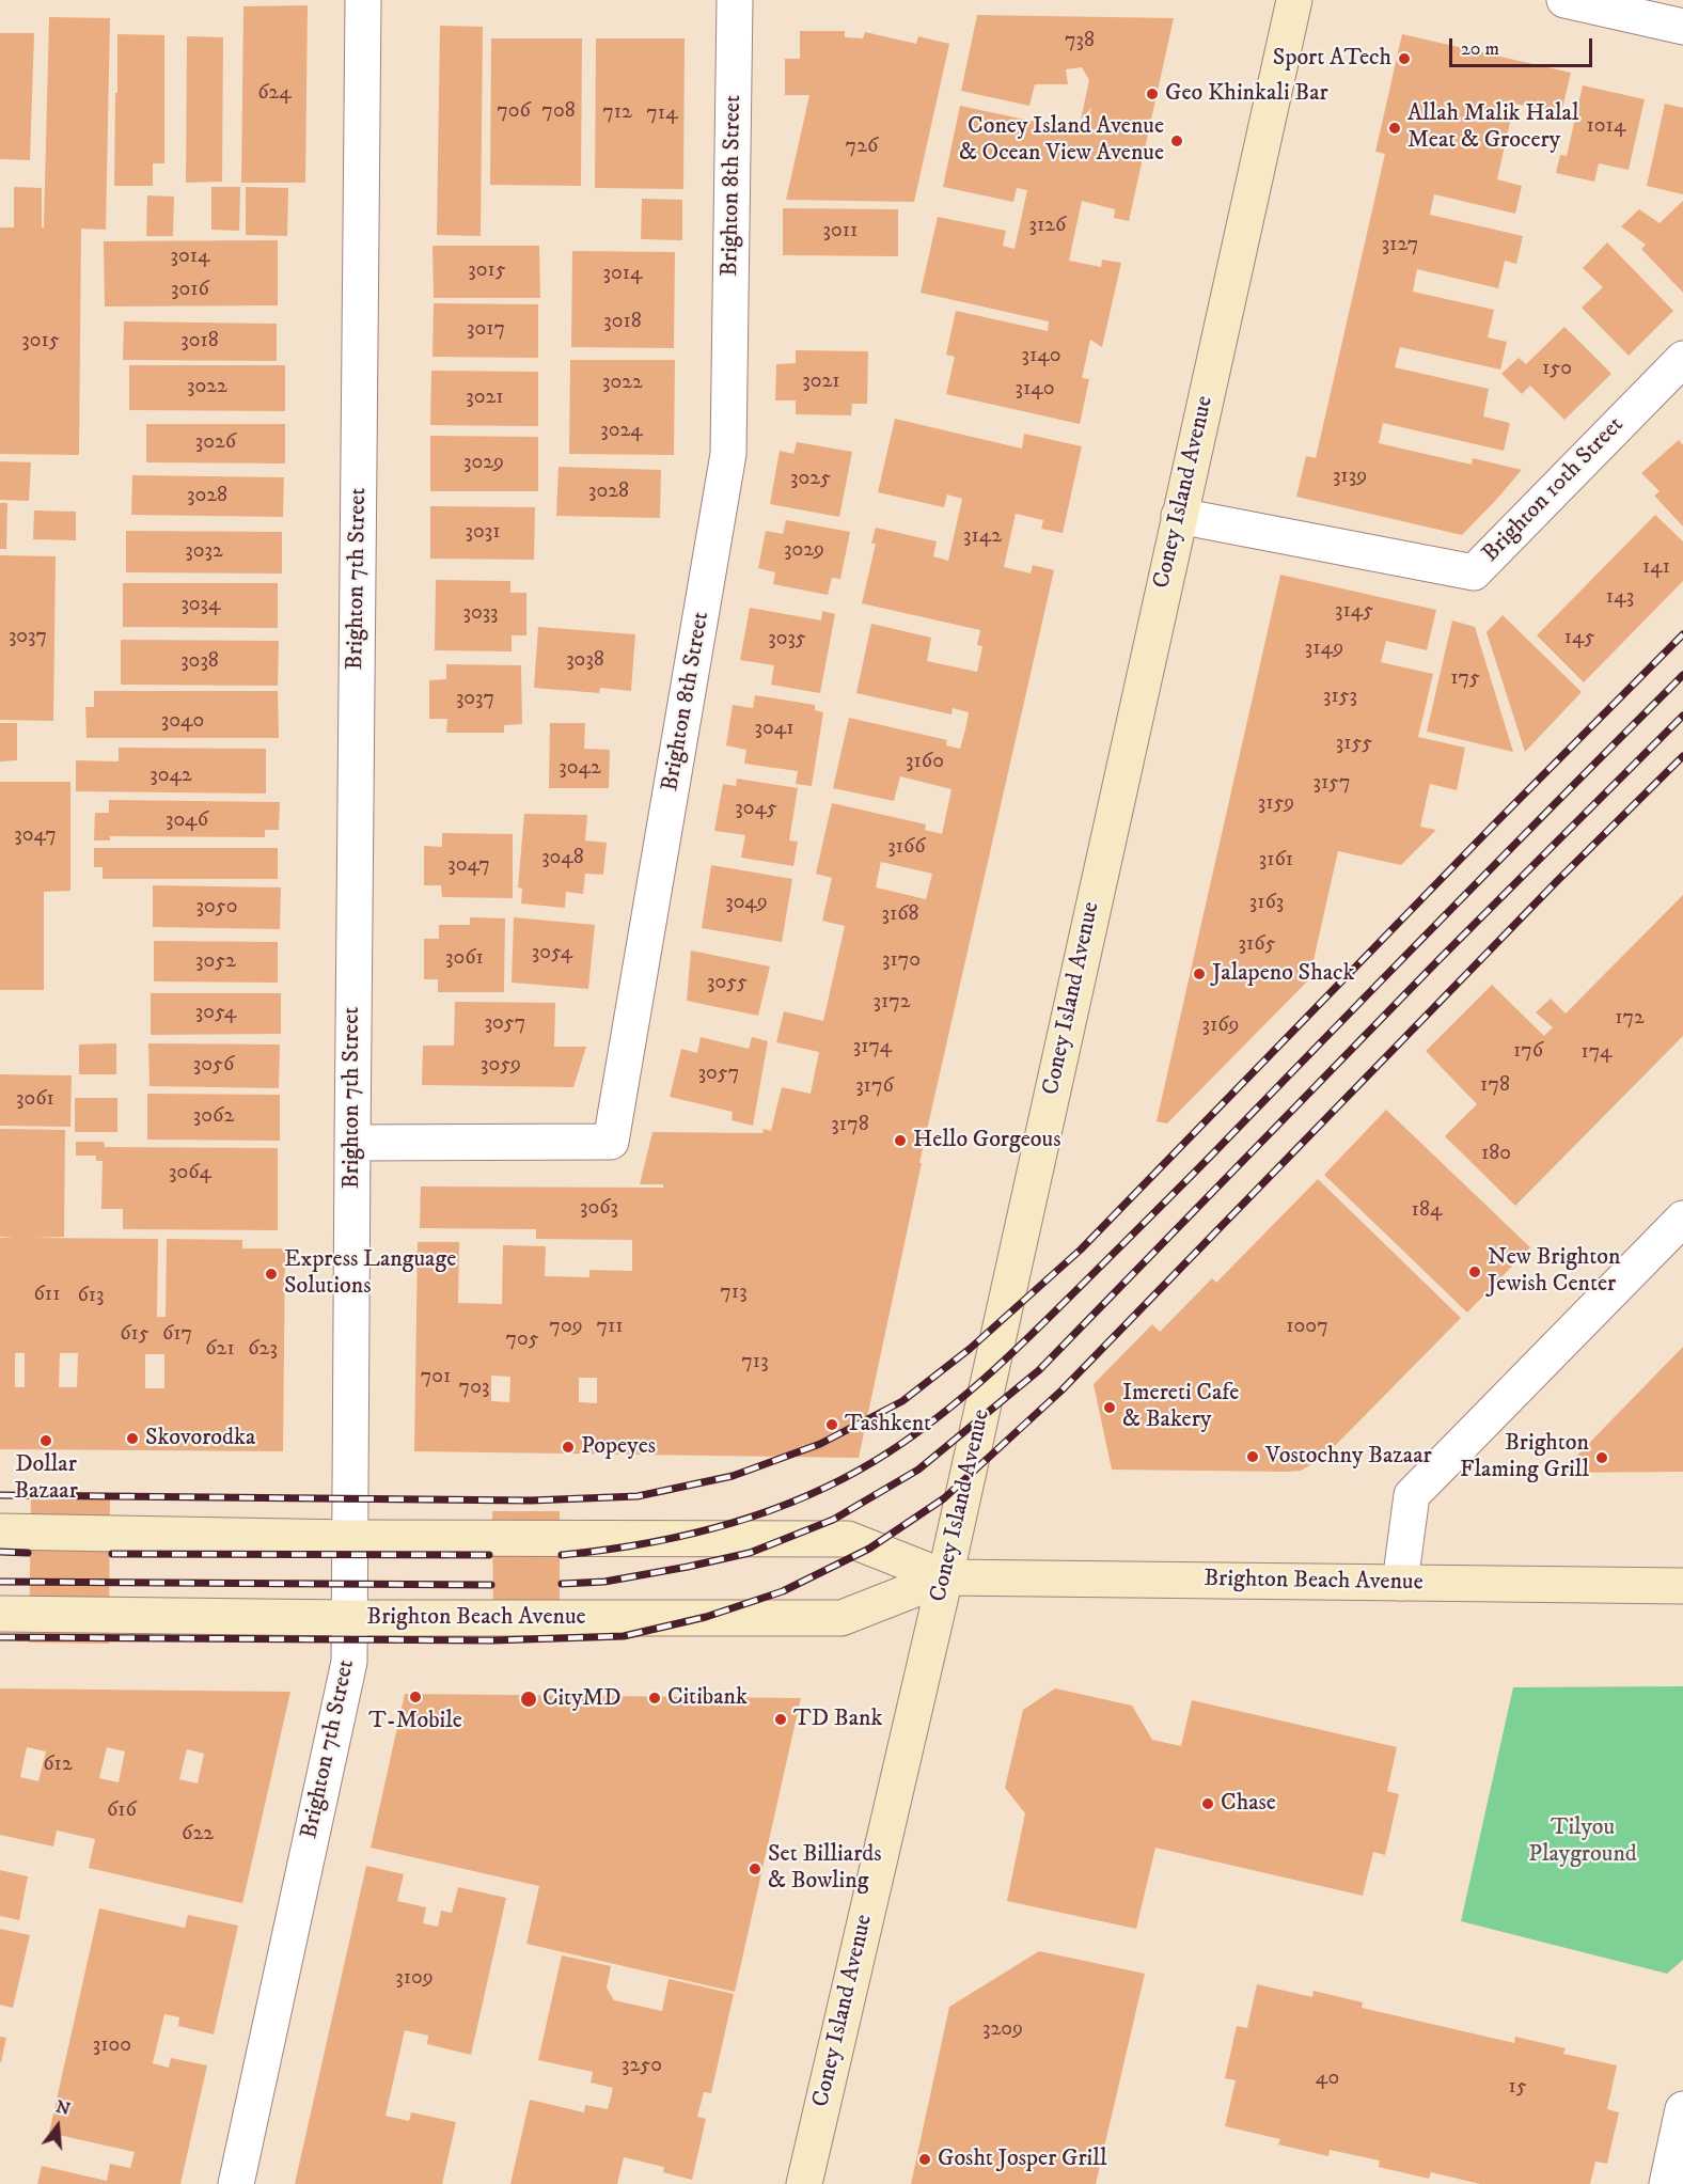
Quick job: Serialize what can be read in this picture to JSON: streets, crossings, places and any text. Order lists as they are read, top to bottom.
{
  "streets": {
    "main road": ["Coney Island Avenue", "Brighton Beach Avenue"],
    "street": ["Brighton 8th Street", "Brighton 10th Street", "Brighton 7th Street"]
  },
  "crossings": [
    ["Brighton 8th Street", "Brighton 7th Street"],
    ["Brighton 10th Street", "Coney Island Avenue"],
    ["Coney Island Avenue", "Brighton Beach Avenue"],
    ["Brighton 7th Street", "Brighton Beach Avenue"]
  ],
  "parks": ["Tilyou Playground"],
  "places": [
    "Sport ATech",
    "Geo Khinkali Bar",
    "Allah Malik Halal Meat & Grocery",
    "Coney Island Avenue & Ocean View Avenue",
    "Jalapeno Shack",
    "Hello Gorgeous",
    "New Brighton Jewish Center",
    "Express Language Solutions",
    "Imereti Cafe & Bakery",
    "Tashkent",
    "Skovorodka",
    "Dollar Bazaar",
    "Popeyes",
    "Vostochny Bazaar",
    "Brighton Flaming Grill",
    "T-Mobile",
    "Citibank",
    "CityMD",
    "TD Bank",
    "Chase",
    "Set Billiards & Bowling",
    "Gosht Josper Grill"
  ],
  "house_numbers": [
    "738",
    "624",
    "706",
    "708",
    "712",
    "714",
    "1014",
    "726",
    "3126",
    "3011",
    "3127",
    "3014",
    "3015",
    "3014",
    "3016",
    "3018",
    "3017",
    "3015",
    "3018",
    "3140",
    "150",
    "3021",
    "3022",
    "3022",
    "3140",
    "3021",
    "3024",
    "3026",
    "3029",
    "3139",
    "3025",
    "3028",
    "3028",
    "3031",
    "3142",
    "3029",
    "3032",
    "141",
    "143",
    "3034",
    "3145",
    "3033",
    "3037",
    "145",
    "3035",
    "3149",
    "3038",
    "3038",
    "175",
    "3153",
    "3037",
    "3040",
    "3041",
    "3155",
    "3160",
    "3042",
    "3042",
    "3157",
    "3159",
    "3045",
    "3046",
    "3047",
    "3166",
    "3048",
    "3161",
    "3047",
    "3049",
    "3163",
    "3050",
    "3168",
    "3165",
    "3054",
    "3061",
    "3170",
    "3052",
    "3055",
    "3172",
    "3054",
    "172",
    "3057",
    "3169",
    "3174",
    "176",
    "174",
    "3056",
    "3059",
    "3057",
    "178",
    "3176",
    "3061",
    "3062",
    "3178",
    "180",
    "3064",
    "3063",
    "184",
    "713",
    "611",
    "613",
    "709",
    "711",
    "1007",
    "615",
    "617",
    "705",
    "621",
    "623",
    "713",
    "701",
    "703",
    "612",
    "616",
    "622",
    "3109",
    "3209",
    "3100",
    "3250",
    "40",
    "15"
  ],
  "scale_bar": "20 m",
  "north": "top"
}
